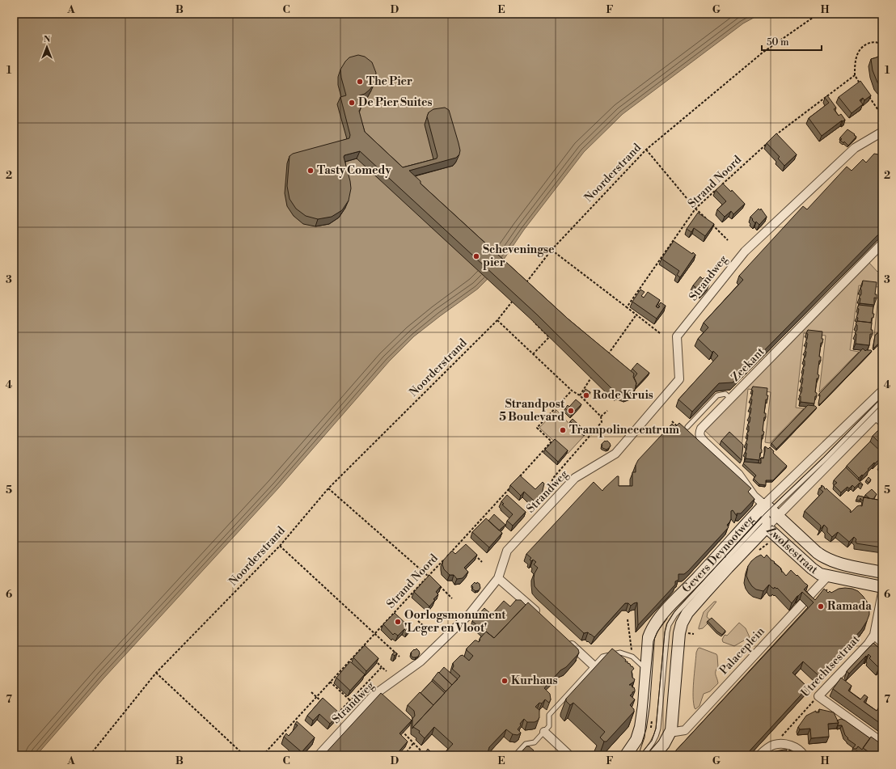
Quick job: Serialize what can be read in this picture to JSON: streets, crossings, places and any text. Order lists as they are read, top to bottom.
{
  "streets": {
    "main road": ["Zwolsestraat", "Gevers Deynootweg"],
    "street": [
      "Strandweg",
      "Zeekant",
      "Palaceplein",
      "Utrechtsestraat"
    ],
    "path": ["Noorderstrand", "Strand Noord"]
  },
  "crossings": [
    ["Zeekant", "Zwolsestraat"],
    ["Zeekant", "Gevers Deynootweg"],
    ["Zwolsestraat", "Gevers Deynootweg"],
    ["Zwolsestraat", "Palaceplein"],
    ["Gevers Deynootweg", "Palaceplein"]
  ],
  "places": [
    "The Pier",
    "De Pier Suites",
    "Tasty Comedy",
    "Scheveningse pier",
    "Rode Kruis",
    "Strandpost 5 Boulevard",
    "Trampolinecentrum",
    "Ramada",
    "Oorlogsmonument 'Leger en Vloot'",
    "Kurhaus"
  ],
  "scale_bar": "50 m",
  "north": "top",
  "grid": {
    "columns": [
      "A",
      "B",
      "C",
      "D",
      "E",
      "F",
      "G",
      "H"
    ],
    "rows": [
      "1",
      "2",
      "3",
      "4",
      "5",
      "6",
      "7"
    ]
  }
}
